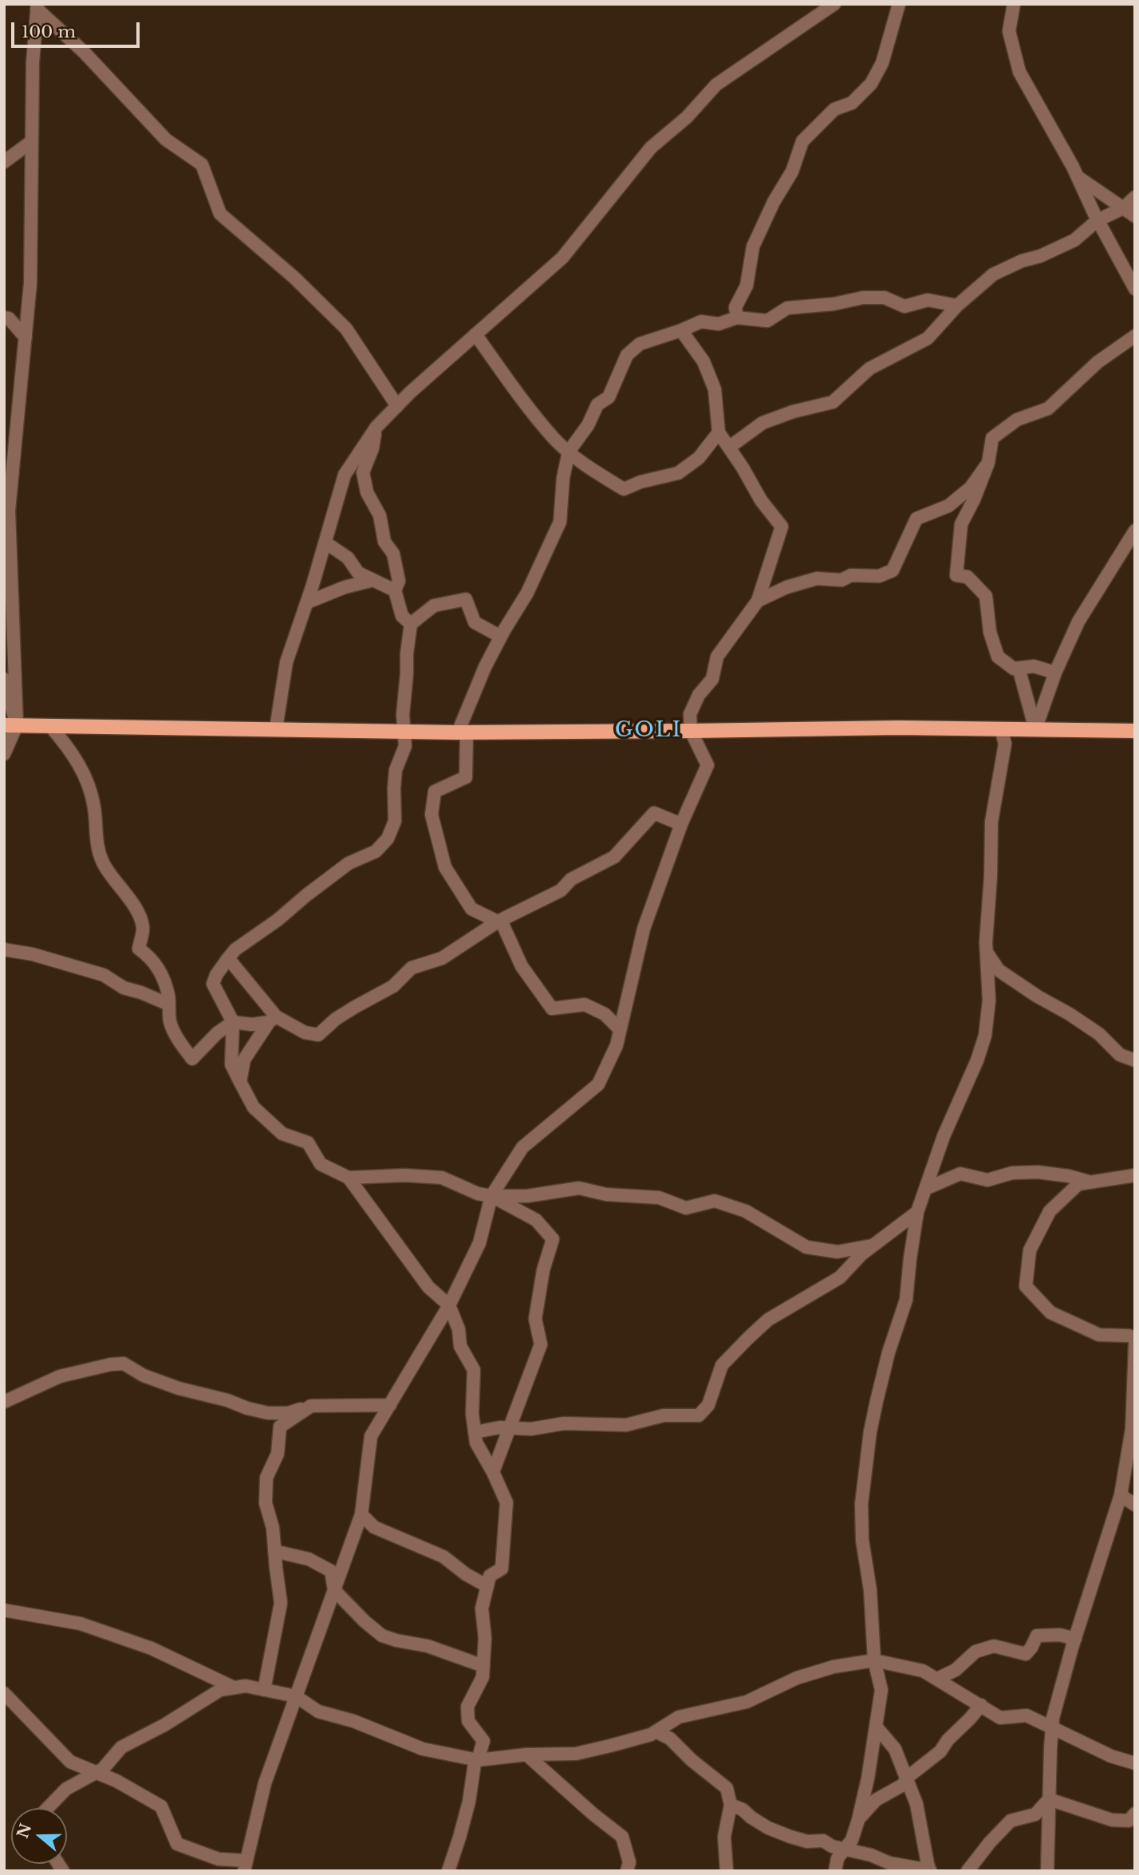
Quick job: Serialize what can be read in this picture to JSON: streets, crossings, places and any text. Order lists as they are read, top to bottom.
{
  "districts": ["GOLI"],
  "scale_bar": "100 m",
  "north": "left"
}
